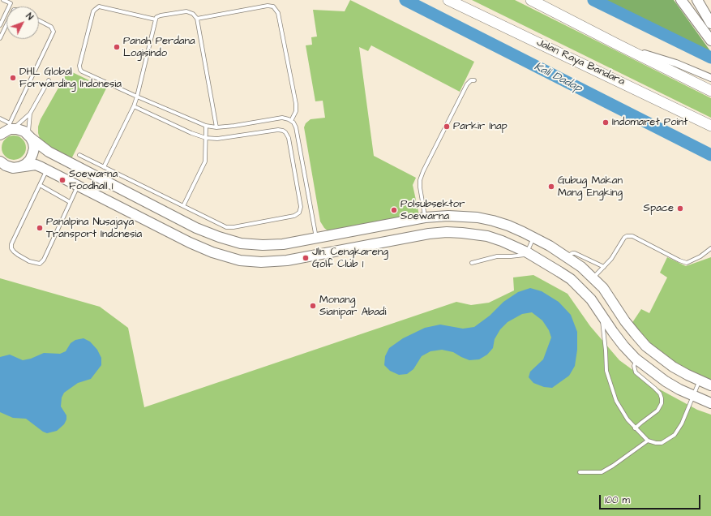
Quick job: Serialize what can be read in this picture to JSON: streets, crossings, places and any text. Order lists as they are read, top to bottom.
{
  "streets": {
    "main road": ["Jalan Raya Bandara"]
  },
  "water": ["Kali Dadap"],
  "places": [
    "Panah Perdana Logisindo",
    "DHL Global Forwarding Indonesia",
    "Indomaret Point",
    "Parkir Inap",
    "Soewarna Foodhall 1",
    "Gubug Makan Mang Engking",
    "Space",
    "Polsubsektor Soewarna",
    "Panalpina Nusajaya Transport Indonesia",
    "Jln. Cengkareng Golf Club 1",
    "Monang Sianipar Abadi"
  ],
  "scale_bar": "100 m",
  "north": "top right"
}
